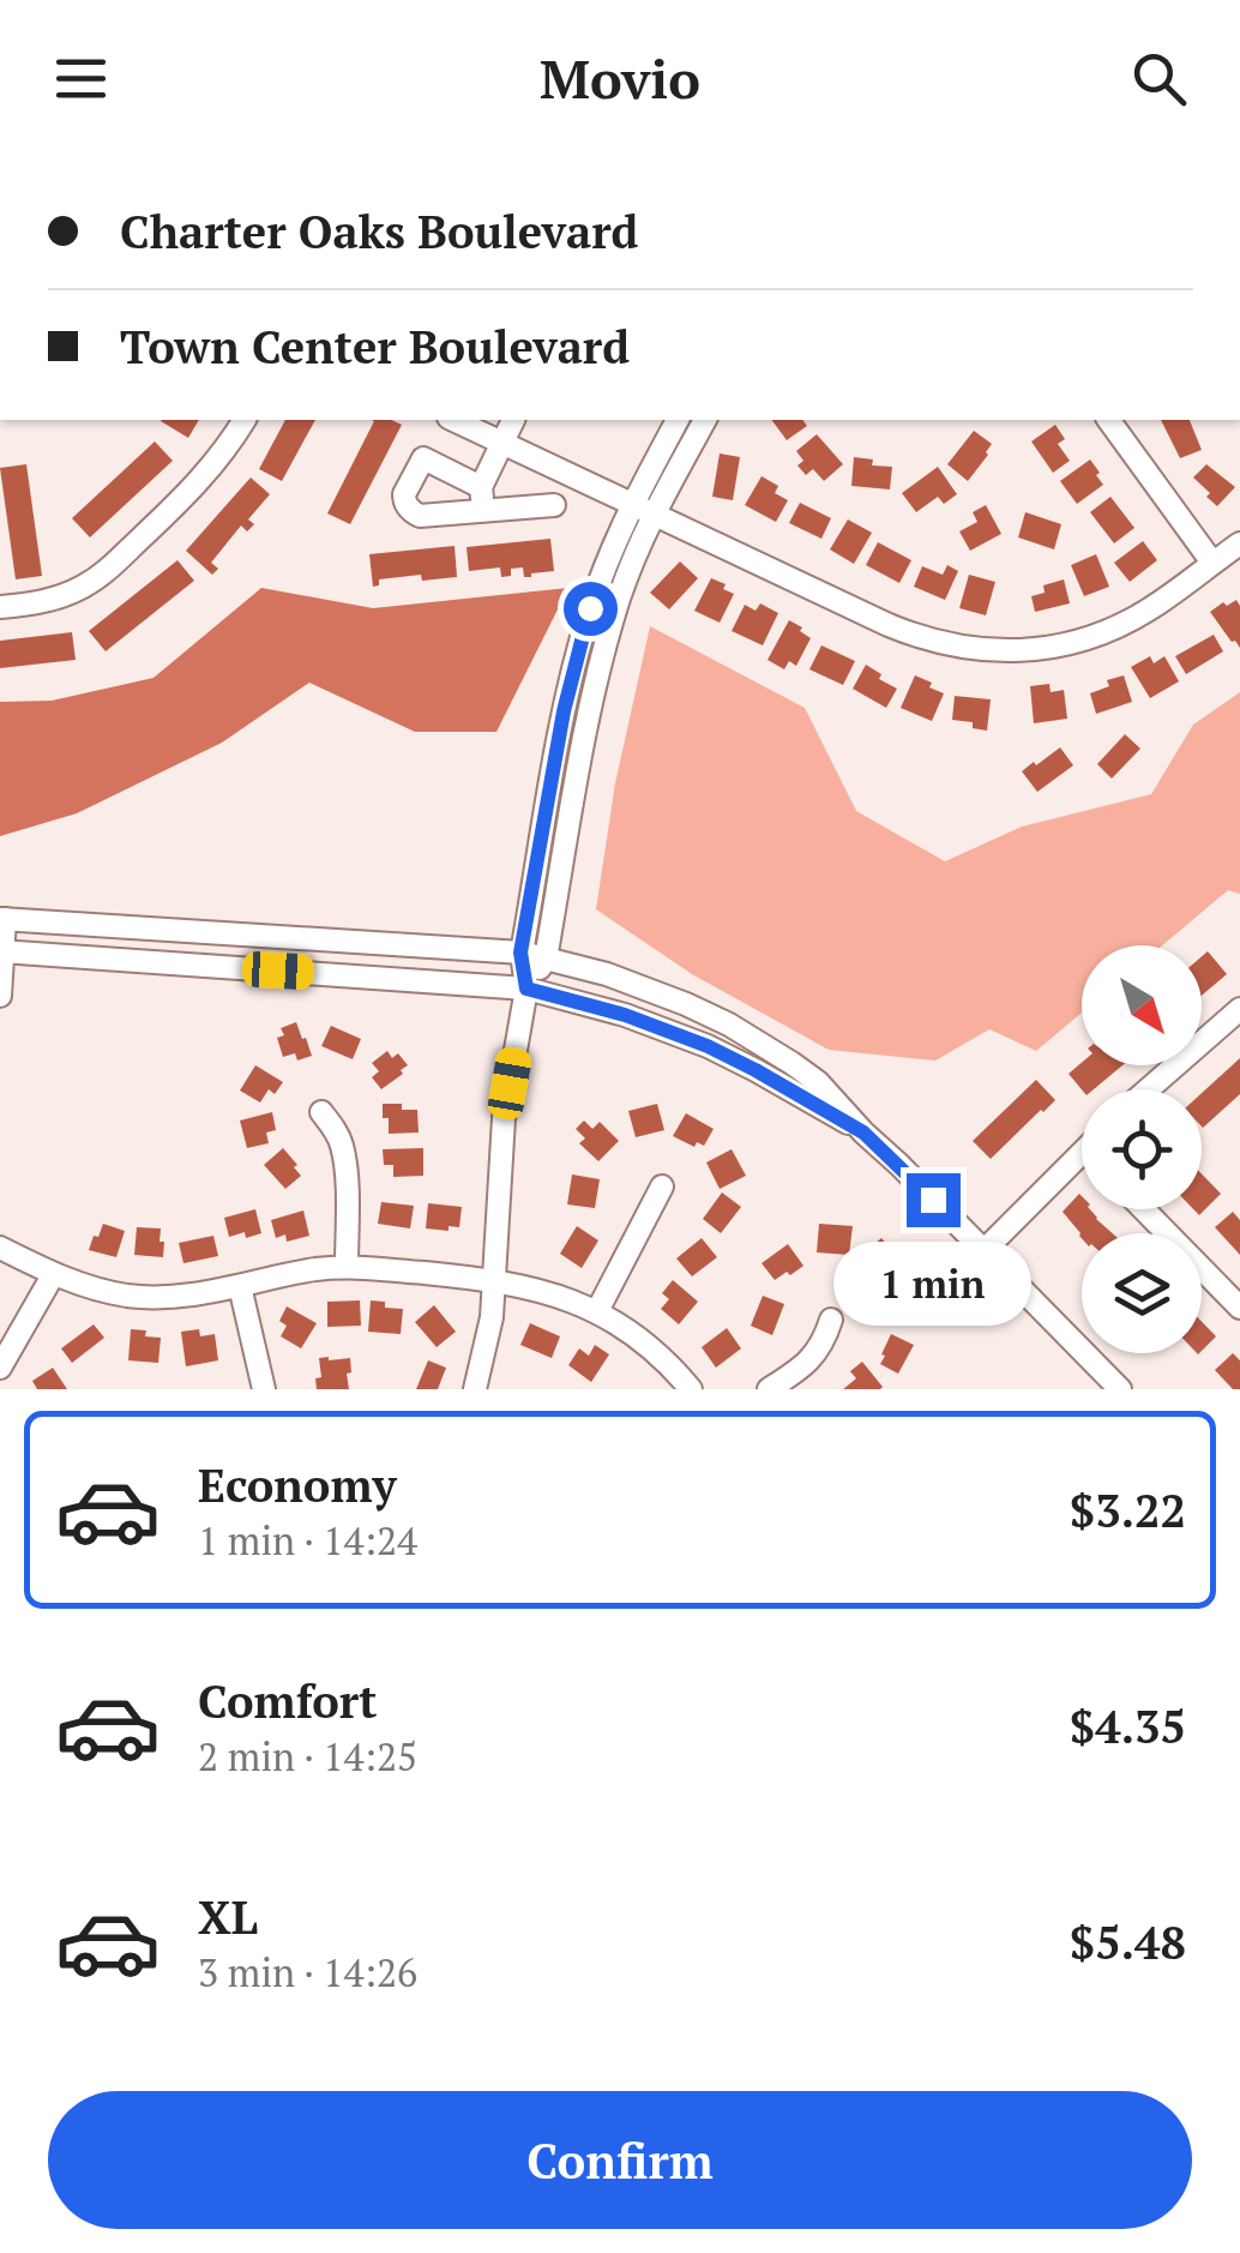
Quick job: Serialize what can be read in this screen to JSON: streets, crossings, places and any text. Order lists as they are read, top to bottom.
{
  "north": "bottom right",
  "page": {
    "header": "Movio",
    "banner": ["Charter Oaks Boulevard", "Town Center Boulevard"],
    "bubble": "1 min",
    "list": [
      {
        "name": "Economy",
        "note": "1 min · 14:24",
        "value": "$3.22"
      },
      {
        "name": "Comfort",
        "note": "2 min · 14:25",
        "value": "$4.35"
      },
      {
        "name": "XL",
        "note": "3 min · 14:26",
        "value": "$5.48"
      }
    ],
    "buttons": "Confirm"
  }
}
